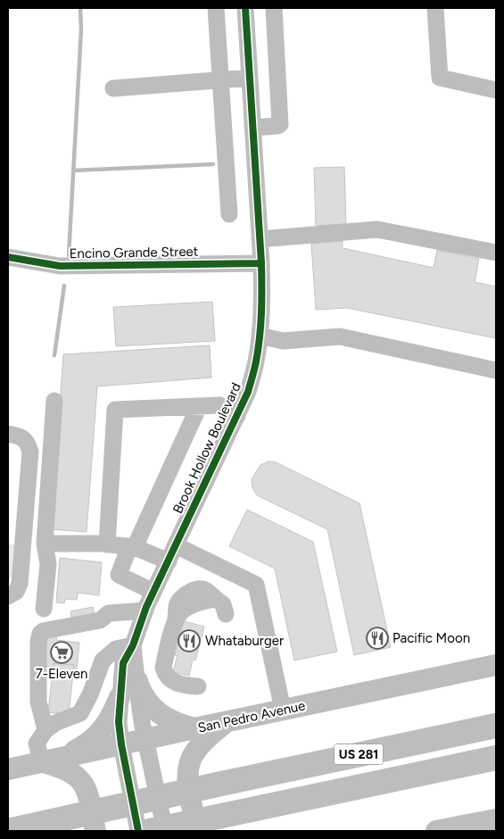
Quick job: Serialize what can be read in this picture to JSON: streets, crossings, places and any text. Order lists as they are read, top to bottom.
{
  "streets": {
    "highway": ["US 281"],
    "main road": ["San Pedro Avenue"],
    "street": ["Encino Grande Street", "Brook Hollow Boulevard"]
  },
  "crossings": [
    ["Encino Grande Street", "Brook Hollow Boulevard"],
    ["Brook Hollow Boulevard", "San Pedro Avenue"]
  ],
  "places": {
    "restaurant": ["Pacific Moon", "Whataburger"],
    "supermarket": ["7-Eleven"]
  }
}
